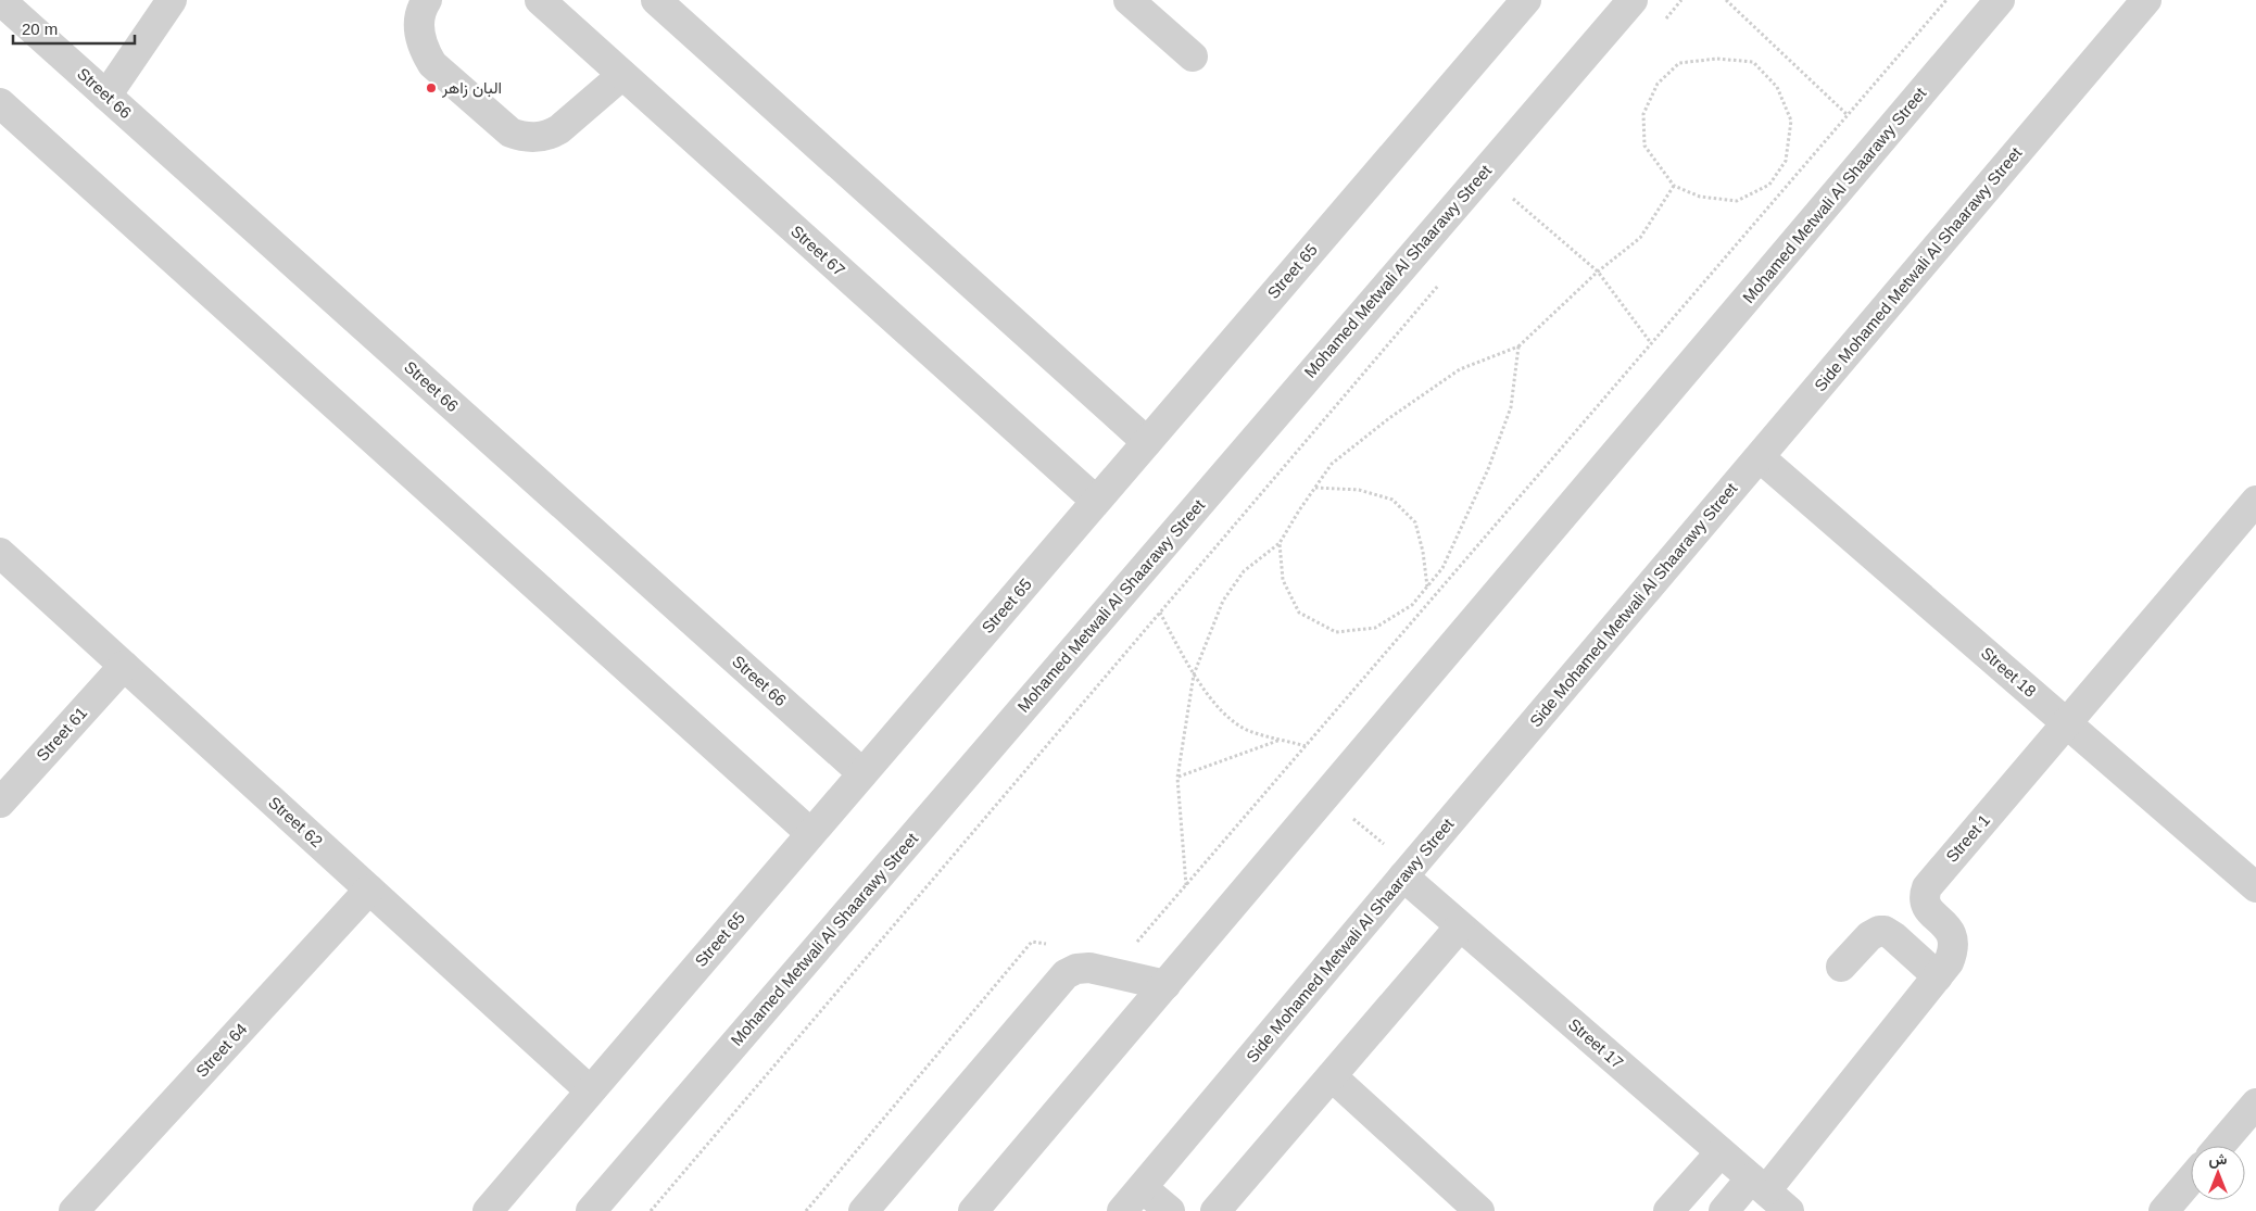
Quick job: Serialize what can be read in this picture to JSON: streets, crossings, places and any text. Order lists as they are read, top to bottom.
{
  "streets": {
    "street": [
      "Street 66",
      "Mohamed Metwali Al Shaarawy Street",
      "Street 67",
      "Side Mohamed Metwali Al Shaarawy Street",
      "Street 65",
      "Street 18",
      "Street 61",
      "Street 62",
      "Street 1",
      "Street 17",
      "Street 64"
    ]
  },
  "crossings": [
    ["Street 66", "Street 65"],
    ["Street 67", "Street 65"],
    ["Side Mohamed Metwali Al Shaarawy Street", "Street 18"],
    ["Side Mohamed Metwali Al Shaarawy Street", "Street 17"],
    ["Street 65", "Street 62"],
    ["Street 18", "Street 1"],
    ["Street 61", "Street 62"],
    ["Street 62", "Street 64"],
    ["Street 1", "Street 17"]
  ],
  "places": ["البان زاهر"],
  "scale_bar": "20 m",
  "north": "top"
}
